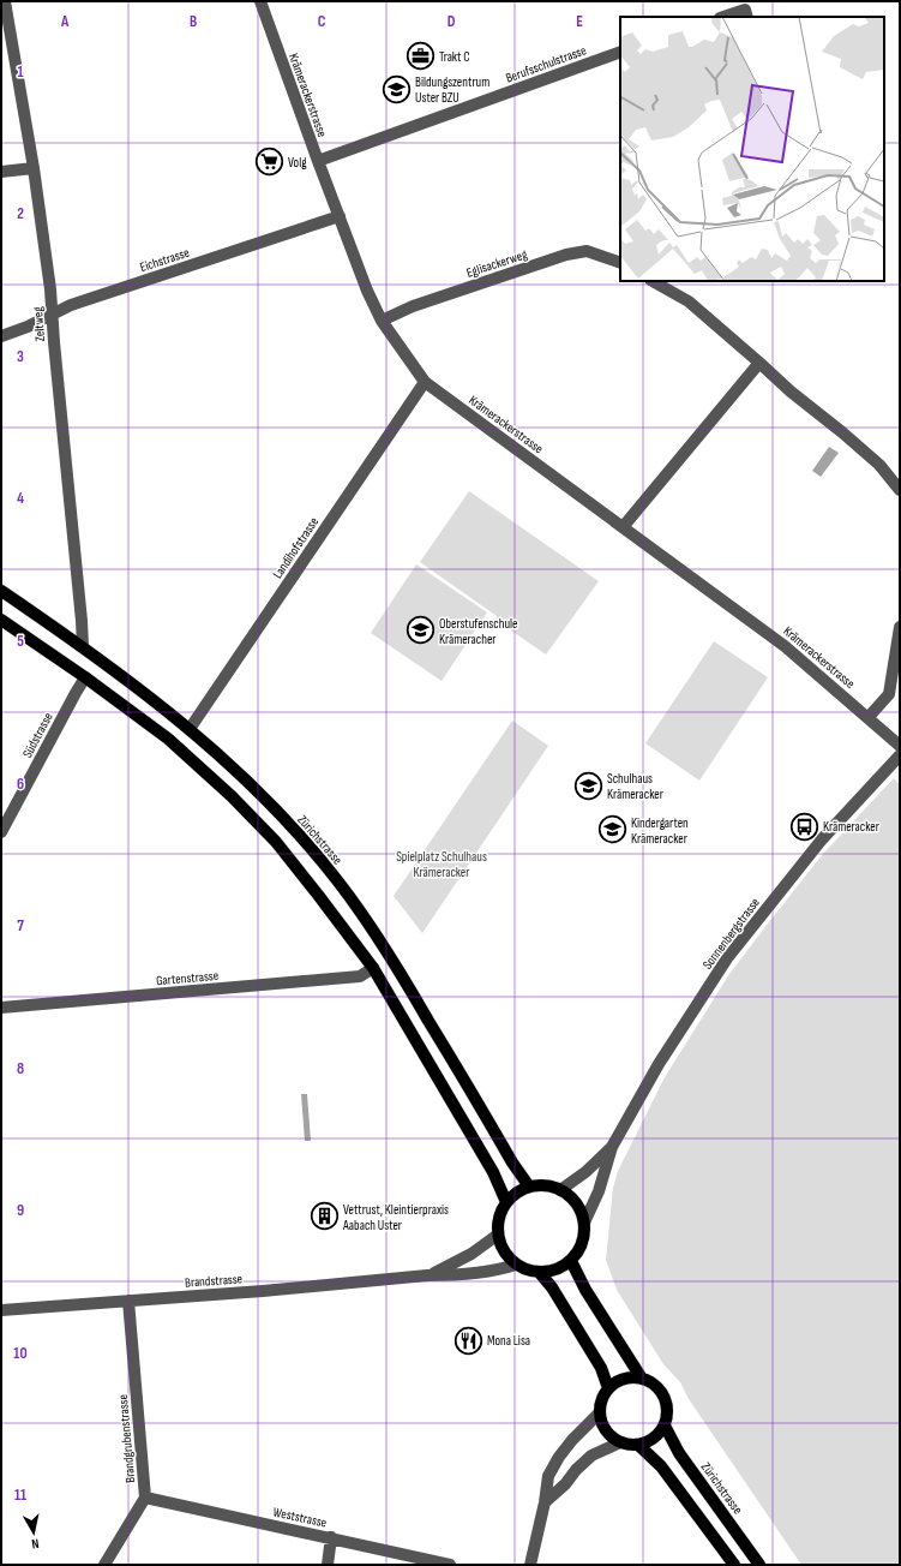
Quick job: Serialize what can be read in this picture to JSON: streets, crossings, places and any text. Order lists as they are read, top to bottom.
{
  "streets": {
    "main road": ["Zürichstrasse"],
    "street": [
      "Berufsschulstrasse",
      "Krämerackerstrasse",
      "Eichstrasse",
      "Eglisackerweg",
      "Zeltweg",
      "Landihofstrasse",
      "Südstrasse",
      "Sonnenbergstrasse",
      "Gartenstrasse",
      "Brandstrasse",
      "Brandgrubenstrasse",
      "Weststrasse"
    ]
  },
  "crossings": [
    ["Berufsschulstrasse", "Krämerackerstrasse"],
    ["Krämerackerstrasse", "Eichstrasse"],
    ["Krämerackerstrasse", "Eglisackerweg"],
    ["Krämerackerstrasse", "Landihofstrasse"],
    ["Eichstrasse", "Zeltweg"],
    ["Zeltweg", "Zürichstrasse"],
    ["Landihofstrasse", "Zürichstrasse"],
    ["Zürichstrasse", "Sonnenbergstrasse"],
    ["Zürichstrasse", "Brandstrasse"],
    ["Sonnenbergstrasse", "Brandstrasse"],
    ["Brandstrasse", "Brandgrubenstrasse"],
    ["Brandgrubenstrasse", "Weststrasse"]
  ],
  "parks": ["Spielplatz Schulhaus Krämeracker"],
  "places": {
    "office": ["Trakt C"],
    "school or university": [
      "Bildungszentrum Uster BZU",
      "Oberstufenschule Krämeracher",
      "Schulhaus Krämeracker",
      "Kindergarten Krämeracker"
    ],
    "supermarket": ["Volg"],
    "bus stop": ["Krämeracker"],
    "building": ["Vettrust, Kleintierpraxis Aabach Uster"],
    "restaurant": ["Mona Lisa"]
  },
  "north": "bottom",
  "grid": {
    "columns": [
      "A",
      "B",
      "C",
      "D",
      "E"
    ],
    "rows": [
      "1",
      "2",
      "3",
      "4",
      "5",
      "6",
      "7",
      "8",
      "9",
      "10",
      "11"
    ]
  }
}
